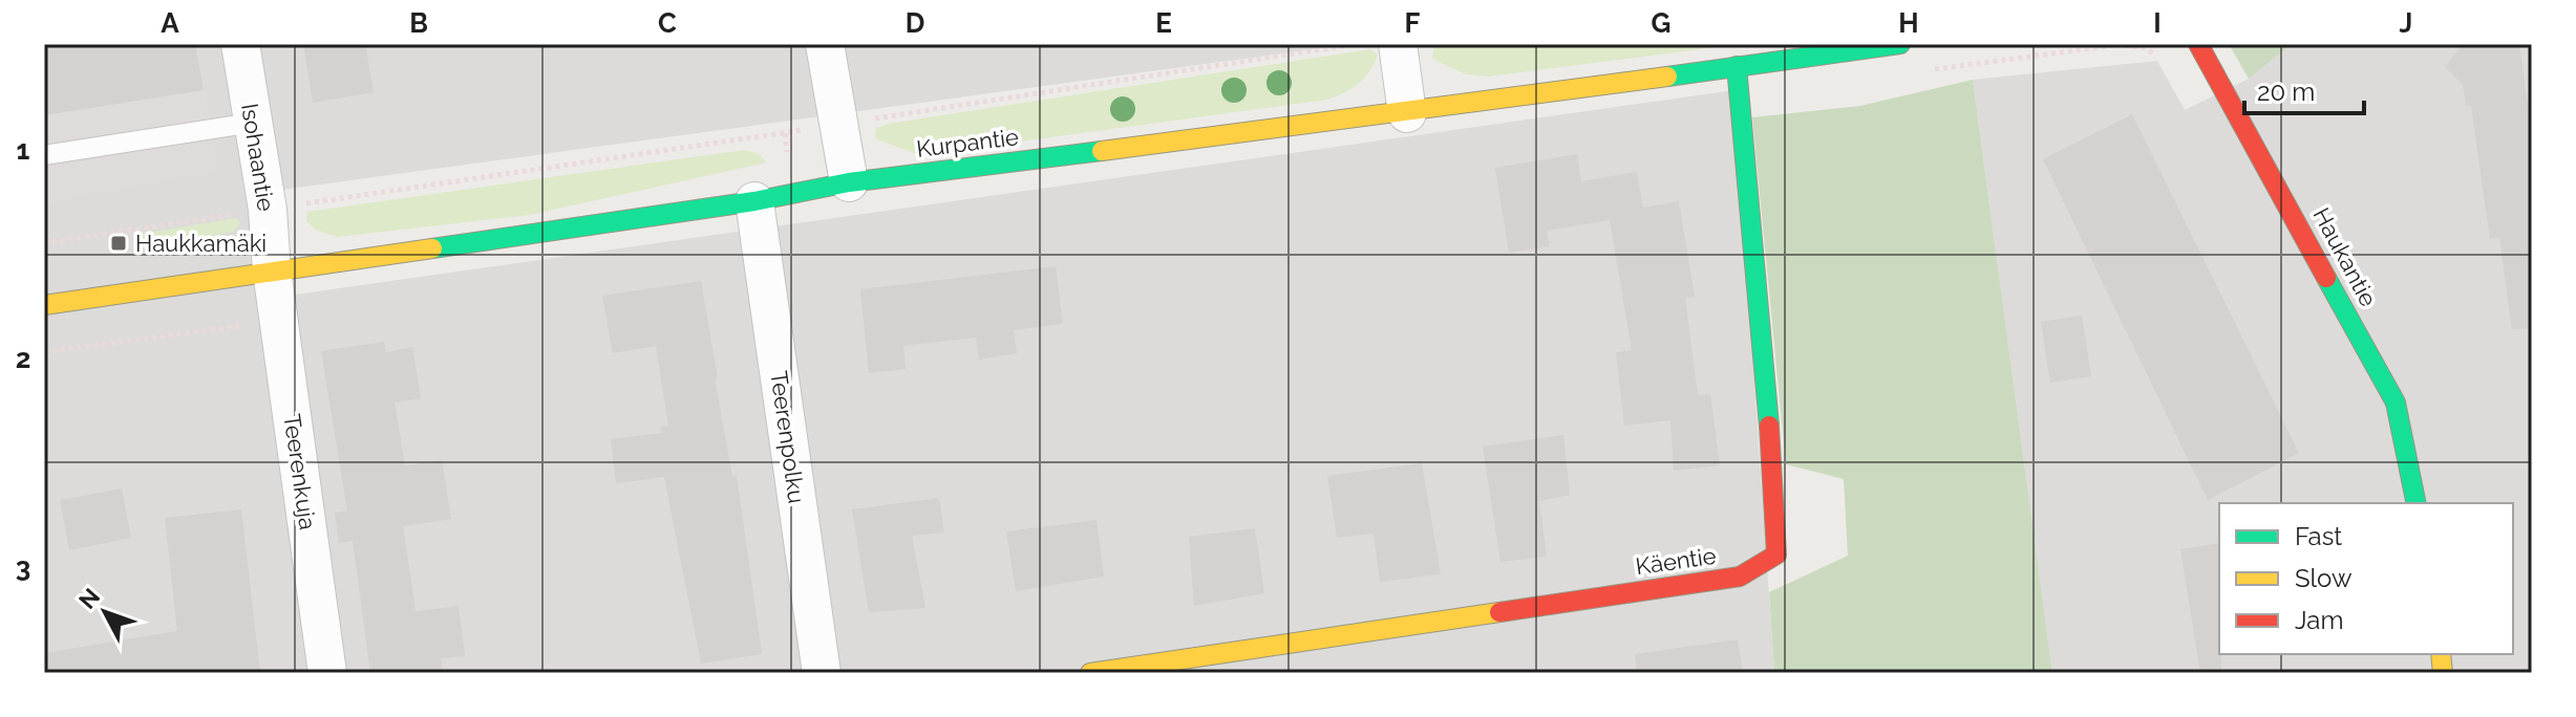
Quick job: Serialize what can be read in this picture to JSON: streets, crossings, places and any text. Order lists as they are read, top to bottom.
{
  "streets": {
    "street": [
      "Kurpantie",
      "Isohaantie",
      "Haukantie",
      "Teerenpolku",
      "Teerenkuja",
      "Käentie"
    ]
  },
  "crossings": [
    ["Kurpantie", "Isohaantie"],
    ["Kurpantie", "Teerenpolku"],
    ["Kurpantie", "Teerenkuja"],
    ["Kurpantie", "Käentie"],
    ["Isohaantie", "Teerenkuja"]
  ],
  "places": {
    "transit": ["Haukkamäki"]
  },
  "legend": ["Fast", "Slow", "Jam"],
  "scale_bar": "20 m",
  "north": "top left",
  "grid": {
    "columns": [
      "A",
      "B",
      "C",
      "D",
      "E",
      "F",
      "G",
      "H",
      "I",
      "J"
    ],
    "rows": ["1", "2", "3"]
  }
}
